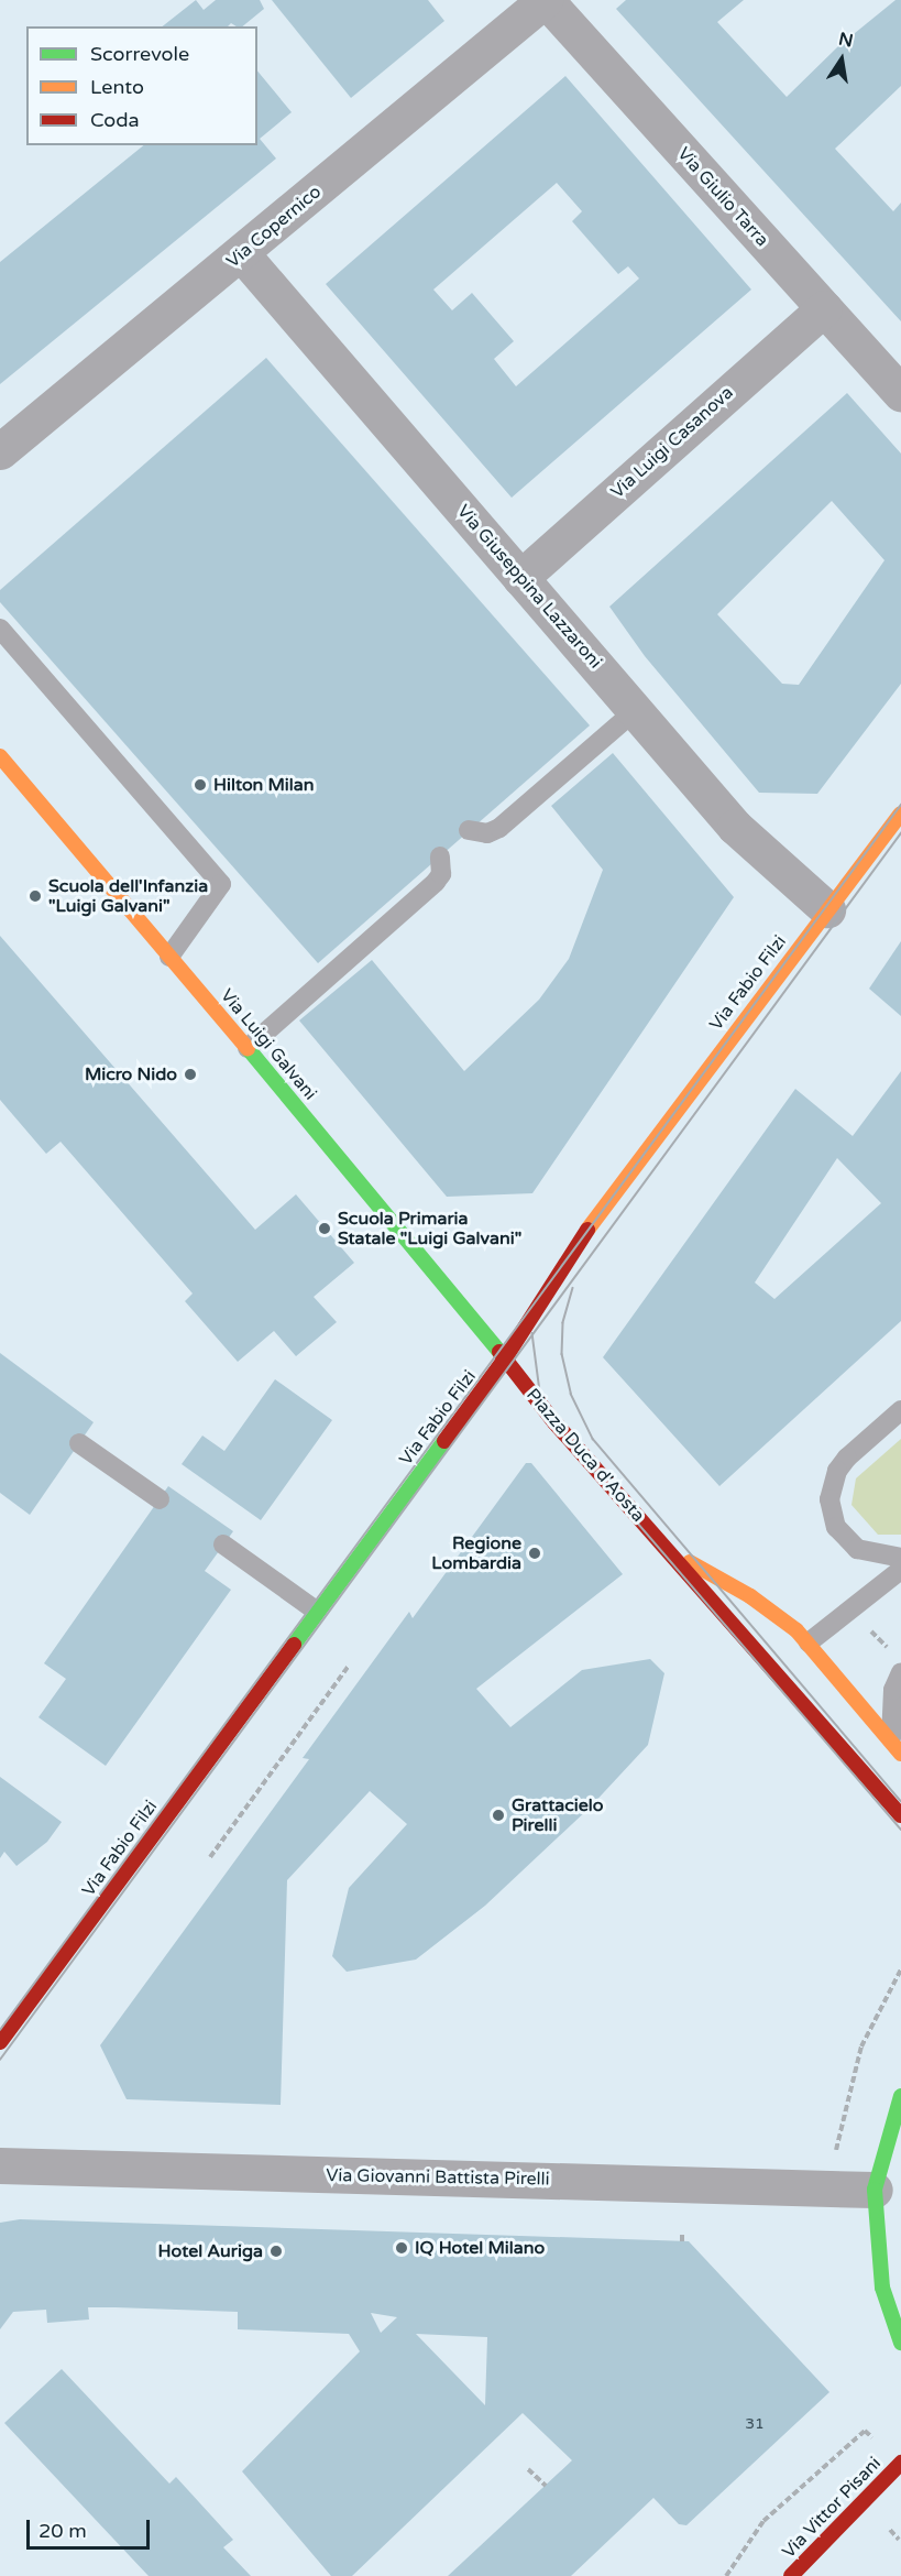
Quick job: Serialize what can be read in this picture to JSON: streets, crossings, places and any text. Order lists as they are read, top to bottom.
{
  "streets": {
    "street": [
      "Via Giulio Tarra",
      "Via Copernico",
      "Via Luigi Casanova",
      "Via Giuseppina Lazzaroni",
      "Via Fabio Filzi",
      "Via Luigi Galvani",
      "Piazza Duca d'Aosta",
      "Via Giovanni Battista Pirelli",
      "Via Vittor Pisani"
    ]
  },
  "crossings": [
    ["Via Giulio Tarra", "Via Copernico"],
    ["Via Giulio Tarra", "Via Luigi Casanova"],
    ["Via Copernico", "Via Giuseppina Lazzaroni"],
    ["Via Luigi Casanova", "Via Giuseppina Lazzaroni"],
    ["Via Giuseppina Lazzaroni", "Via Fabio Filzi"],
    ["Via Fabio Filzi", "Via Luigi Galvani"],
    ["Via Fabio Filzi", "Piazza Duca d'Aosta"],
    ["Via Luigi Galvani", "Piazza Duca d'Aosta"]
  ],
  "places": [
    "Hilton Milan",
    "Scuola dell'Infanzia \"Luigi Galvani\"",
    "Micro Nido",
    "Scuola Primaria Statale \"Luigi Galvani\"",
    "Regione Lombardia",
    "Grattacielo Pirelli",
    "IQ Hotel Milano",
    "Hotel Auriga"
  ],
  "house_numbers": ["31"],
  "legend": ["Scorrevole", "Lento", "Coda"],
  "scale_bar": "20 m",
  "north": "top"
}
